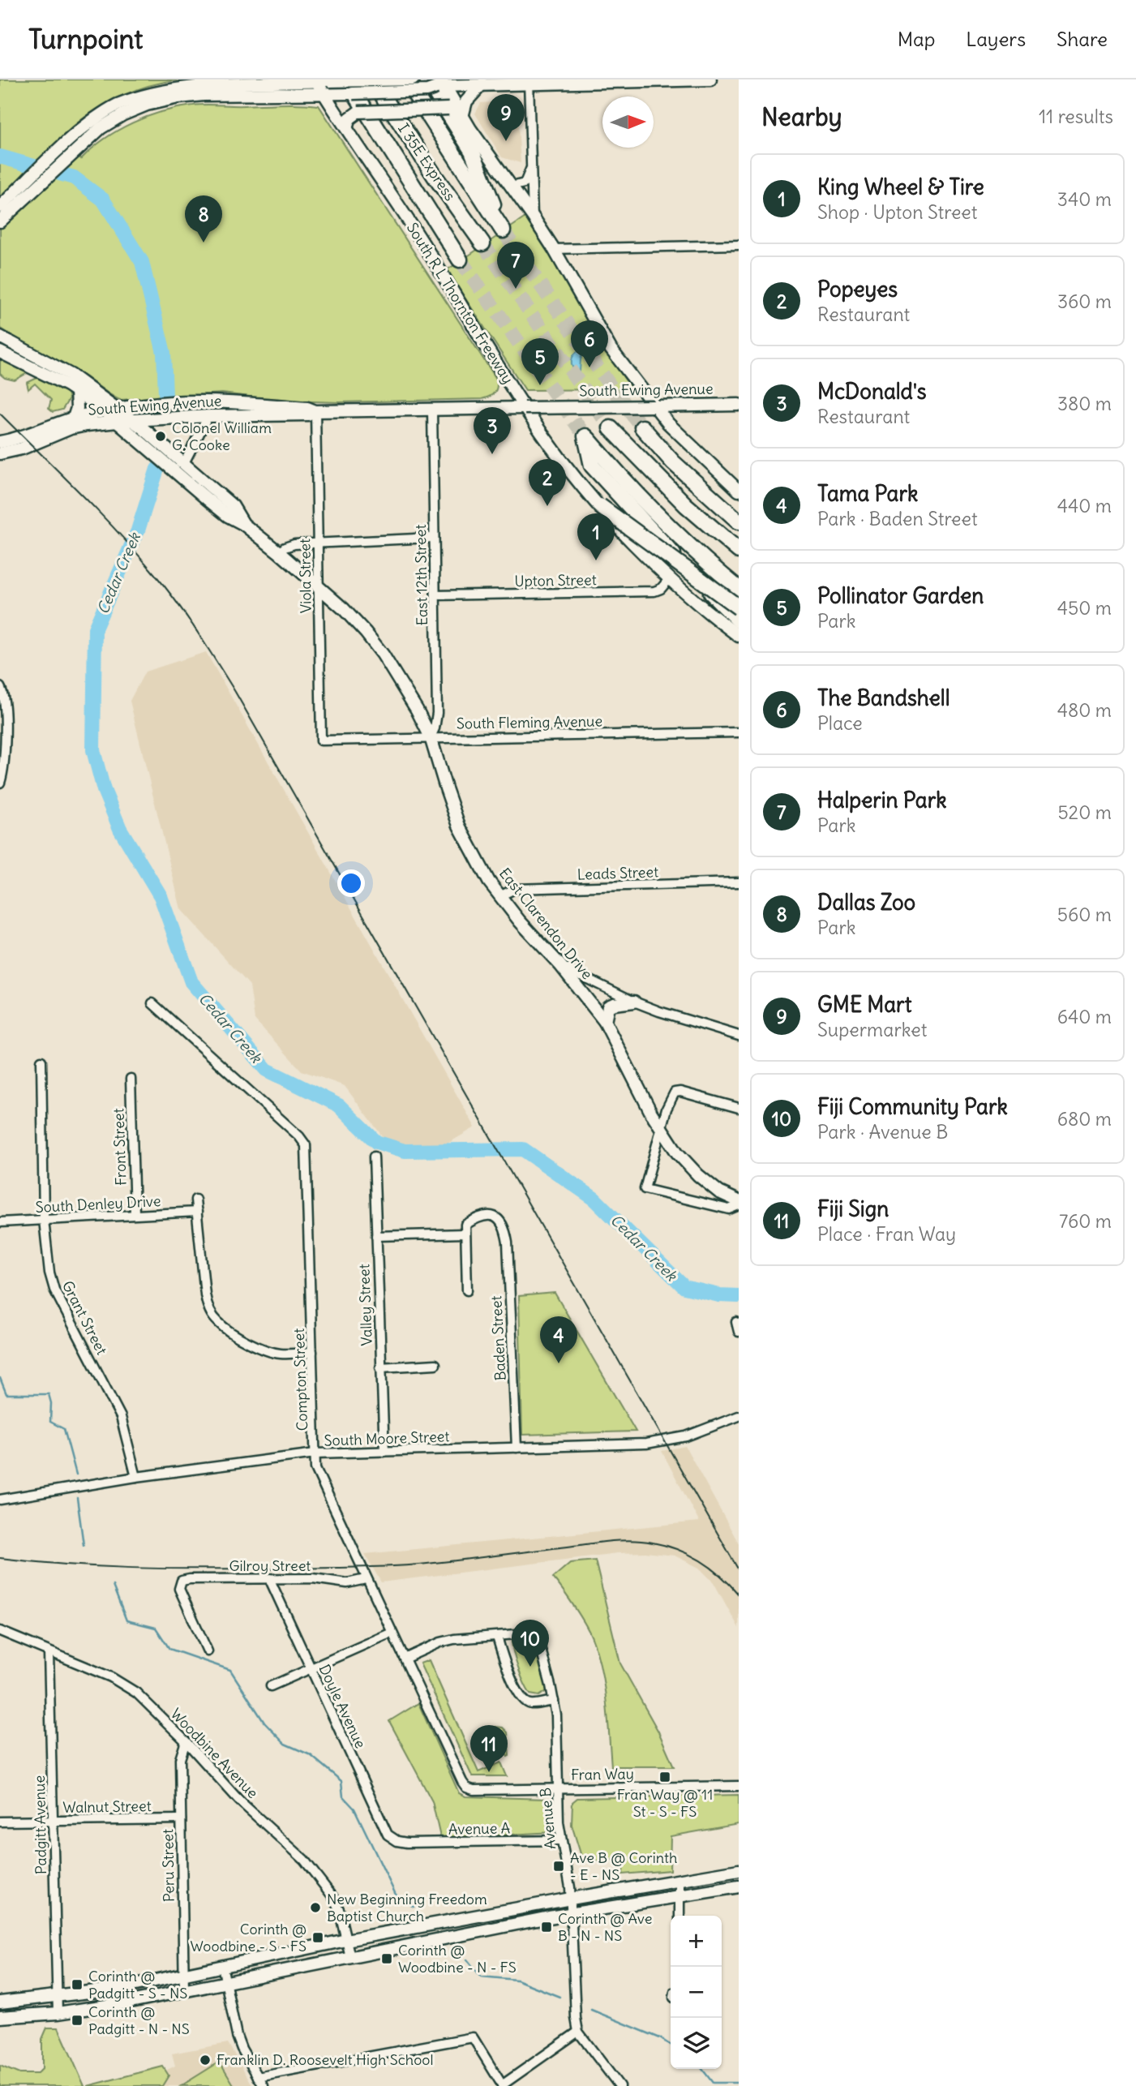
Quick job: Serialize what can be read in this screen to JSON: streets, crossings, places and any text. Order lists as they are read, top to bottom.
{
  "streets": {
    "highway": ["I 35E Express", "South R L Thornton Freeway"],
    "main road": ["South Ewing Avenue", "East Clarendon Drive"],
    "street": [
      "East 12th Street",
      "Viola Street",
      "Upton Street",
      "South Fleming Avenue",
      "Leads Street",
      "Front Street",
      "South Denley Drive",
      "Valley Street",
      "Grant Street",
      "Baden Street",
      "Compton Street",
      "South Moore Street",
      "Gilroy Street",
      "Doyle Avenue",
      "Woodbine Avenue",
      "Fran Way",
      "Walnut Street",
      "Avenue B",
      "Padgitt Avenue",
      "Avenue A",
      "Peru Street"
    ]
  },
  "crossings": [
    ["South R L Thornton Freeway", "South Ewing Avenue"],
    ["South R L Thornton Freeway", "Upton Street"],
    ["South Ewing Avenue", "East 12th Street"],
    ["South Ewing Avenue", "Viola Street"],
    ["South Ewing Avenue", "East Clarendon Drive"],
    ["East 12th Street", "Upton Street"],
    ["East 12th Street", "South Fleming Avenue"],
    ["East 12th Street", "East Clarendon Drive"],
    ["Viola Street", "South Fleming Avenue"],
    ["Viola Street", "East Clarendon Drive"],
    ["South Fleming Avenue", "East Clarendon Drive"],
    ["Leads Street", "East Clarendon Drive"],
    ["Front Street", "South Denley Drive"],
    ["South Denley Drive", "Grant Street"],
    ["Valley Street", "South Moore Street"],
    ["Grant Street", "South Moore Street"],
    ["Baden Street", "South Moore Street"],
    ["Compton Street", "South Moore Street"],
    ["Compton Street", "Gilroy Street"],
    ["Compton Street", "Fran Way"],
    ["Gilroy Street", "Doyle Avenue"],
    ["Doyle Avenue", "Avenue A"],
    ["Woodbine Avenue", "Padgitt Avenue"],
    ["Woodbine Avenue", "Peru Street"],
    ["Fran Way", "Avenue B"],
    ["Walnut Street", "Padgitt Avenue"],
    ["Walnut Street", "Peru Street"],
    ["Avenue B", "Avenue A"]
  ],
  "water": ["Cedar Creek"],
  "places": {
    "other": ["Colonel William G. Cooke", "New Beginning Freedom Baptist Church", "Franklin D. Roosevelt High School"],
    "transit": [
      "Fran Way @ 11 St - S - FS",
      "Ave B @ Corinth - E - NS",
      "Corinth @ Ave B - N - NS",
      "Corinth @ Woodbine - S - FS",
      "Corinth @ Woodbine - N - FS",
      "Corinth @ Padgitt - S - NS",
      "Corinth @ Padgitt - N - NS"
    ]
  },
  "north": "right",
  "page": {
    "header": "Turnpoint",
    "nav": ["Map", "Layers", "Share"],
    "heading": ["Nearby", "11 results"],
    "pins": [
      "9",
      "8",
      "7",
      "6",
      "5",
      "3",
      "2",
      "1",
      "4",
      "10",
      "11"
    ],
    "list": [
      {
        "mark": "1",
        "name": "King Wheel & Tire",
        "note": "Shop · Upton Street",
        "value": "340 m"
      },
      {
        "mark": "2",
        "name": "Popeyes",
        "note": "Restaurant",
        "value": "360 m"
      },
      {
        "mark": "3",
        "name": "McDonald's",
        "note": "Restaurant",
        "value": "380 m"
      },
      {
        "mark": "4",
        "name": "Tama Park",
        "note": "Park · Baden Street",
        "value": "440 m"
      },
      {
        "mark": "5",
        "name": "Pollinator Garden",
        "note": "Park",
        "value": "450 m"
      },
      {
        "mark": "6",
        "name": "The Bandshell",
        "note": "Place",
        "value": "480 m"
      },
      {
        "mark": "7",
        "name": "Halperin Park",
        "note": "Park",
        "value": "520 m"
      },
      {
        "mark": "8",
        "name": "Dallas Zoo",
        "note": "Park",
        "value": "560 m"
      },
      {
        "mark": "9",
        "name": "GME Mart",
        "note": "Supermarket",
        "value": "640 m"
      },
      {
        "mark": "10",
        "name": "Fiji Community Park",
        "note": "Park · Avenue B",
        "value": "680 m"
      },
      {
        "mark": "11",
        "name": "Fiji Sign",
        "note": "Place · Fran Way",
        "value": "760 m"
      }
    ],
    "map_buttons": ["+", "−"]
  }
}
